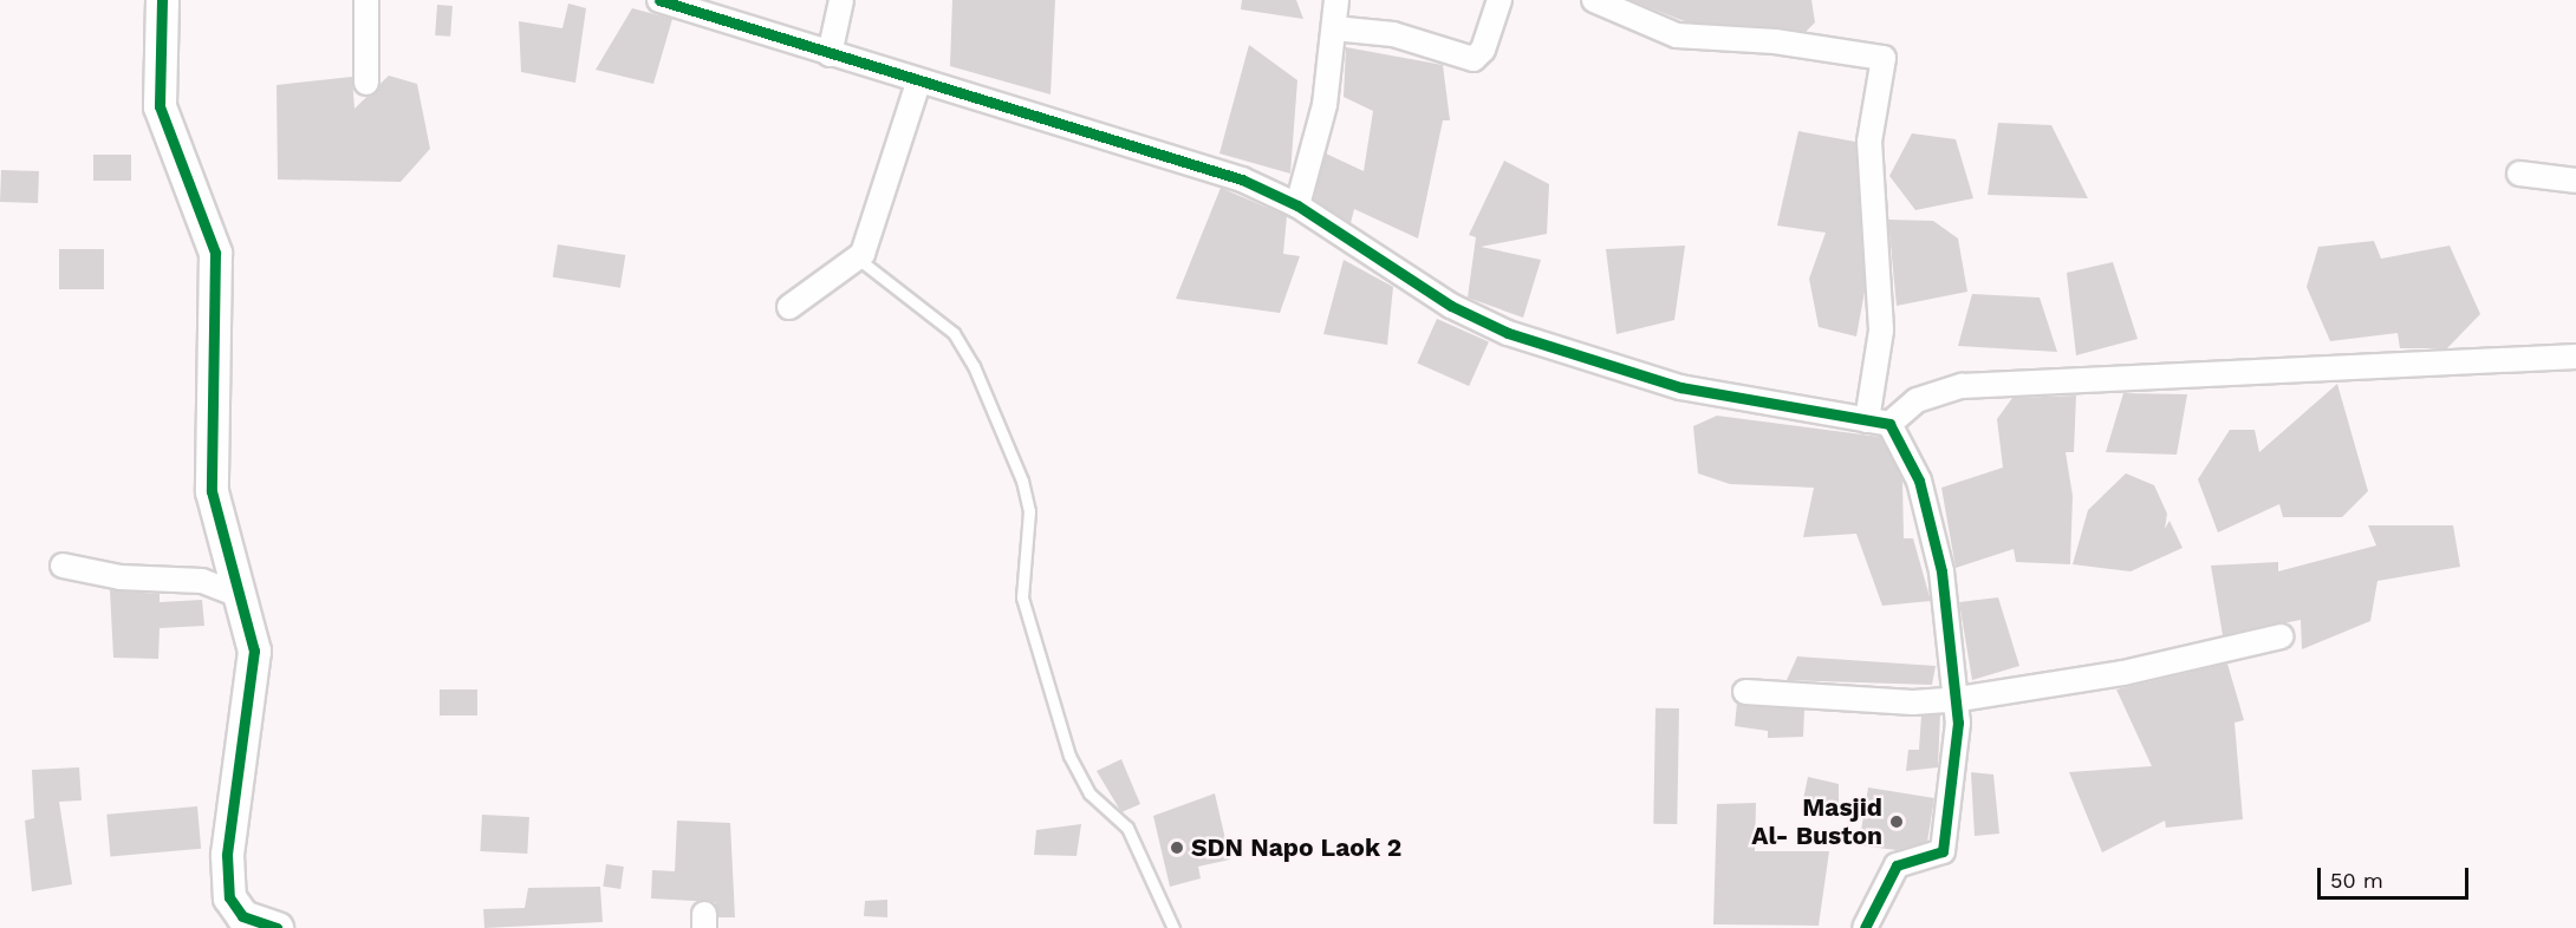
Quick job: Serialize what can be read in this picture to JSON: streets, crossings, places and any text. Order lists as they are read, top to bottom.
{
  "places": ["Masjid Al- Buston", "SDN Napo Laok 2"],
  "scale_bar": "50 m"
}
